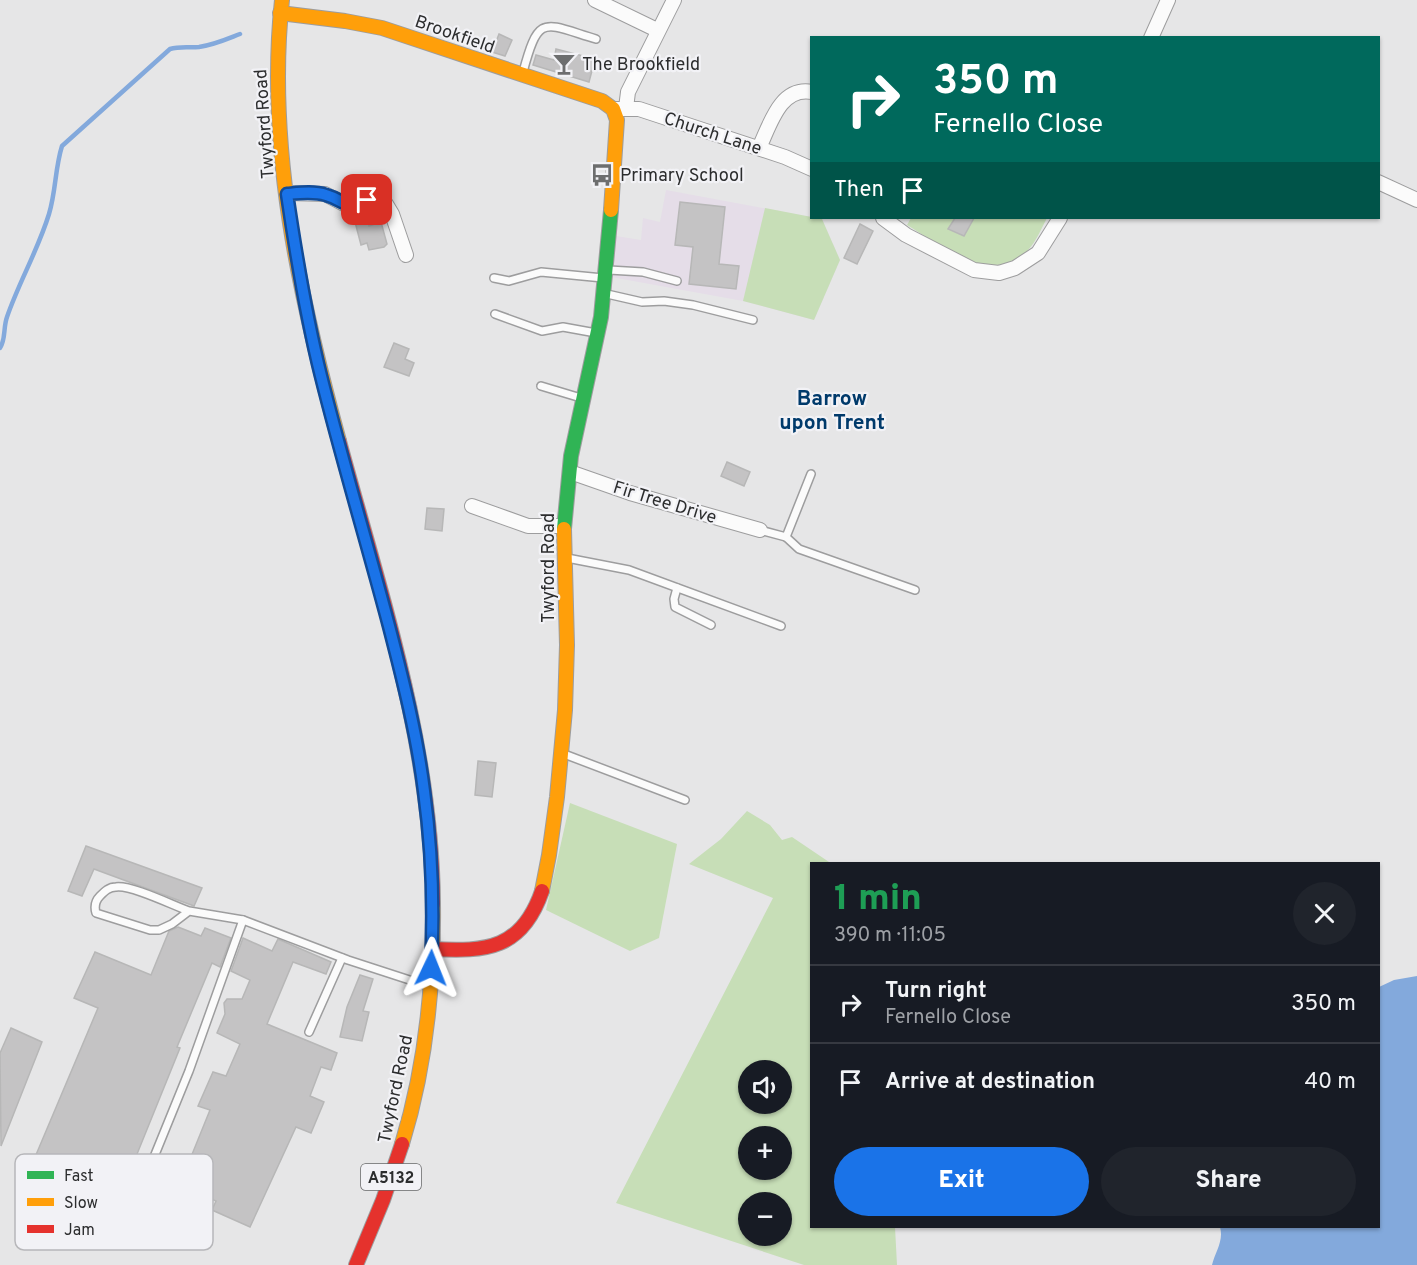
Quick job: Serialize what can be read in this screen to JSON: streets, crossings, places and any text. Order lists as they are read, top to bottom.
{
  "streets": {
    "main road": ["Brookfield", "Twyford Road", "A5132"],
    "street": ["Church Lane", "Fir Tree Drive"]
  },
  "crossings": [
    ["Brookfield", "Twyford Road"],
    ["Brookfield", "Church Lane"],
    ["Twyford Road", "Church Lane"],
    ["Twyford Road", "Fir Tree Drive"]
  ],
  "districts": ["Barrow upon Trent"],
  "places": {
    "bar": ["The Brookfield"],
    "bus stop": ["Primary School"]
  },
  "legend": ["Fast", "Slow", "Jam"],
  "page": {
    "turn": ["350 m", "Fernello Close"],
    "then": "Then",
    "heading": ["1 min", "390 m · 11:05"],
    "list": [
      {
        "name": "Turn right",
        "note": "Fernello Close",
        "value": "350 m"
      },
      {
        "name": "Arrive at destination",
        "value": "40 m"
      }
    ],
    "map_buttons": ["+", "−"],
    "buttons": ["Exit", "Share"]
  }
}
